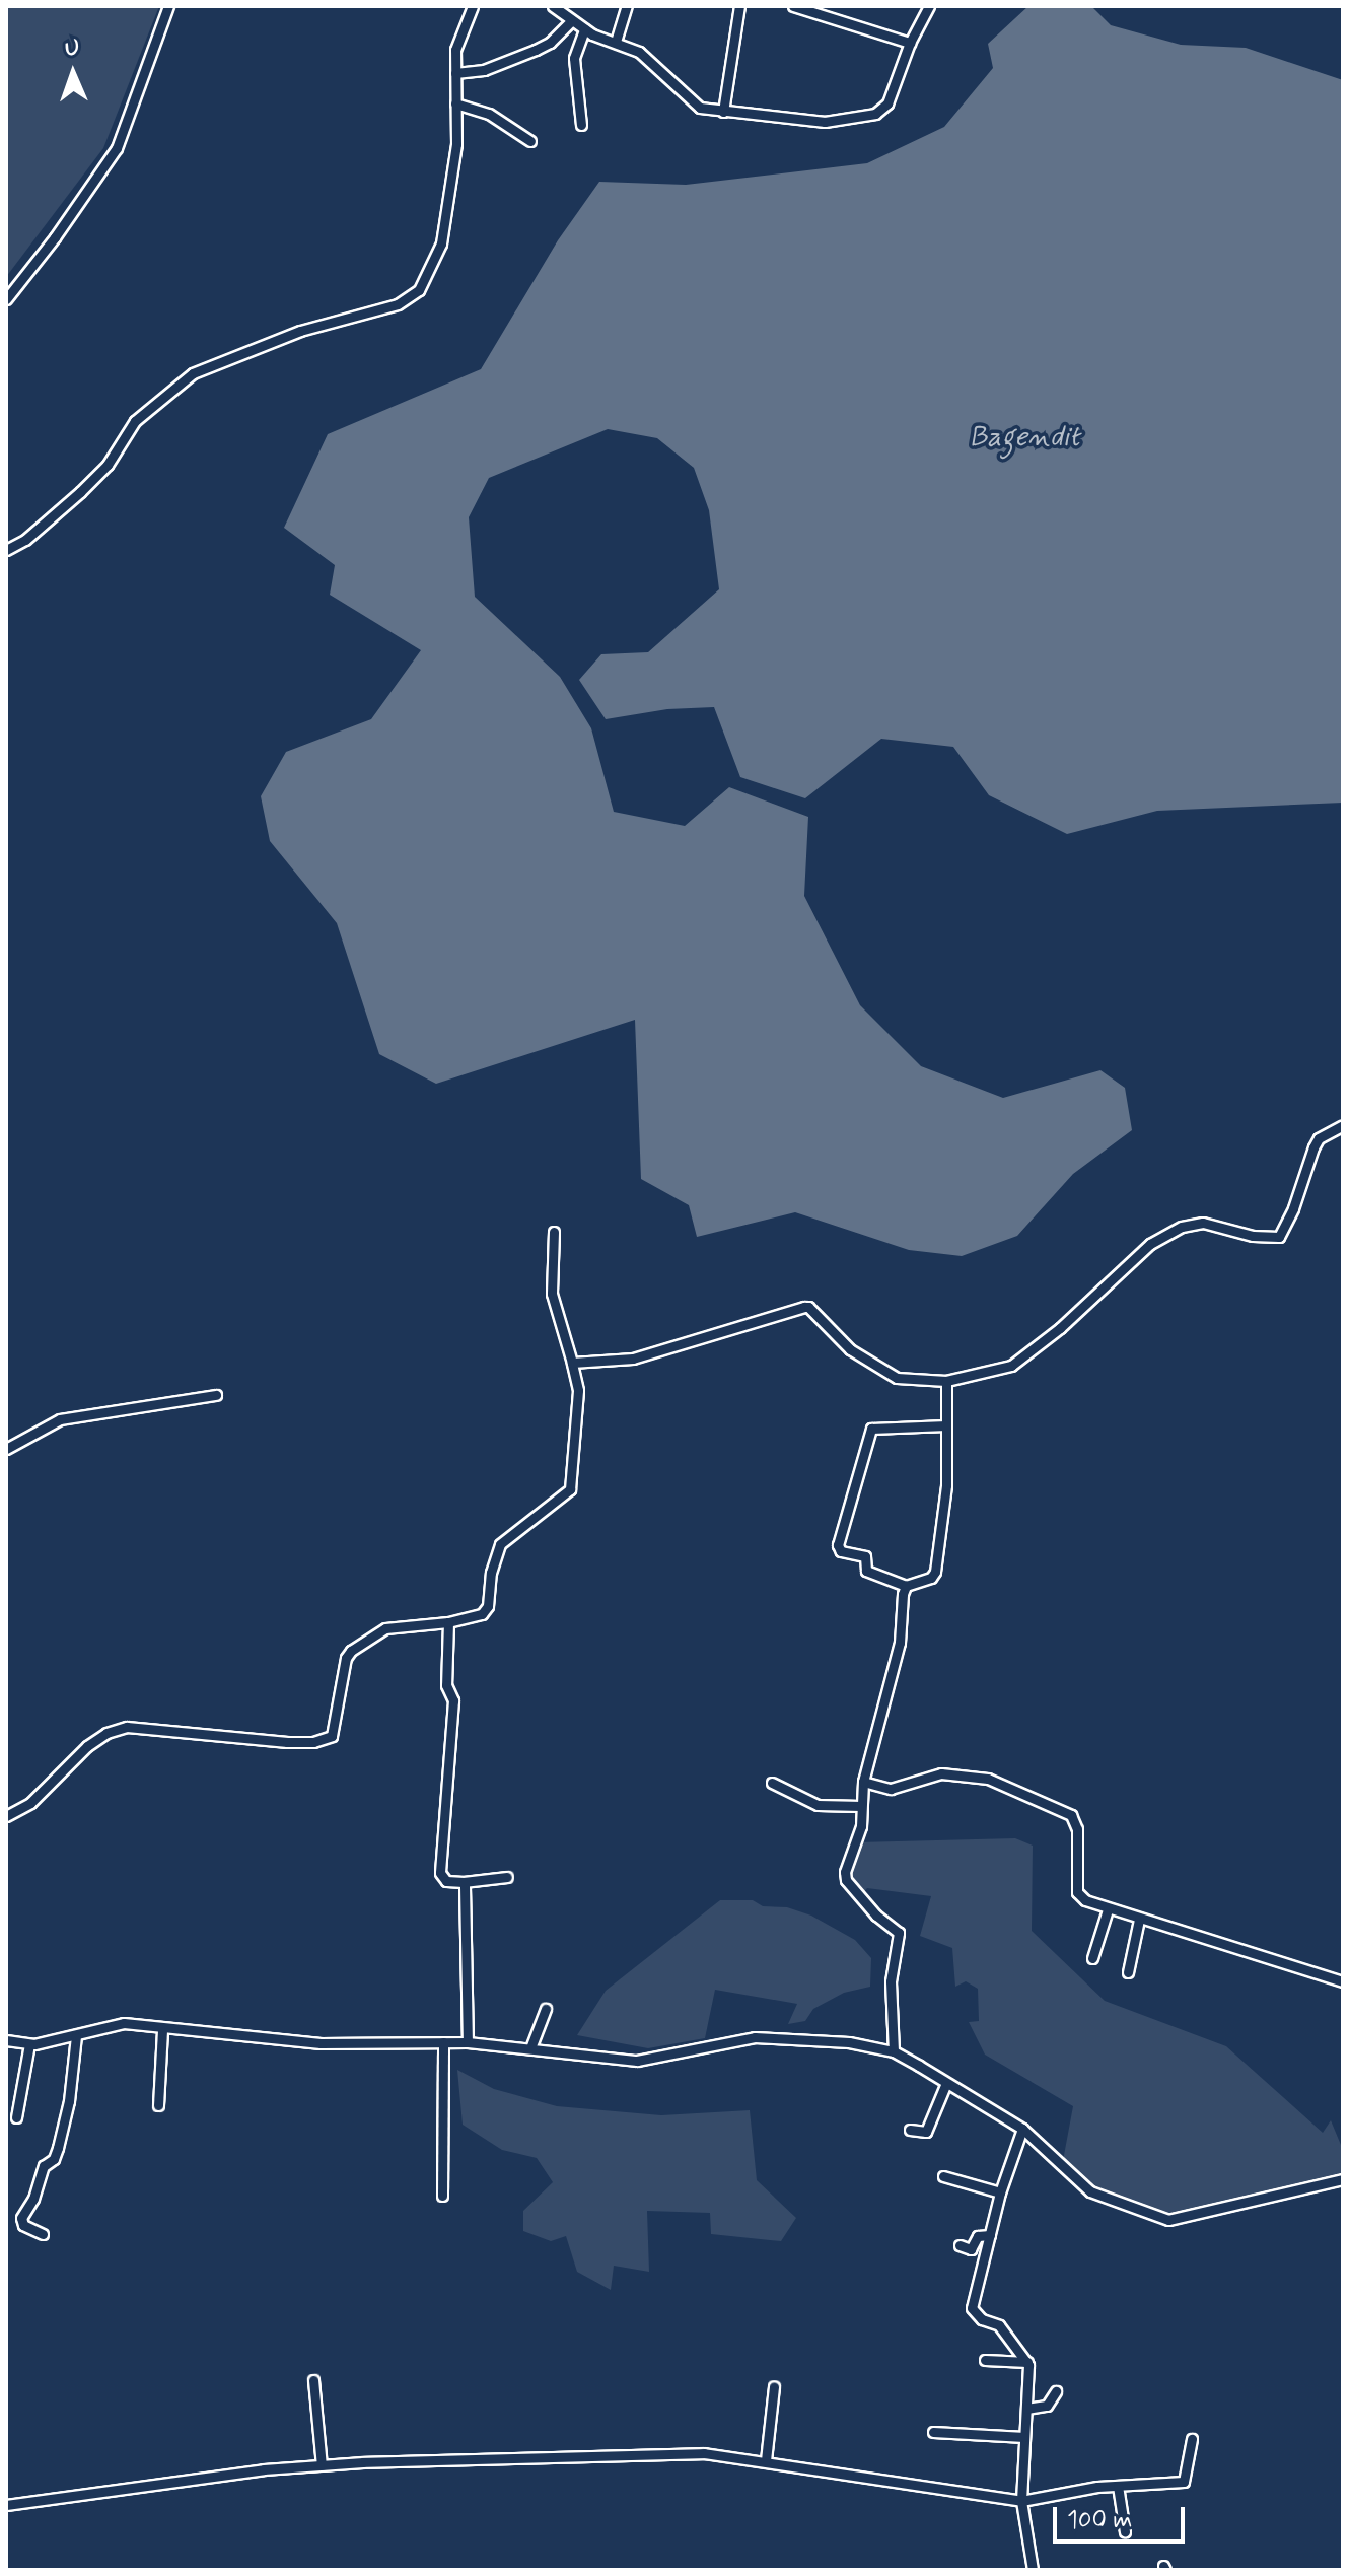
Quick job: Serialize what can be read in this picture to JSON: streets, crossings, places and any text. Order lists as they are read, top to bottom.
{
  "water": ["Bagendit"],
  "scale_bar": "100 m",
  "north": "top"
}
